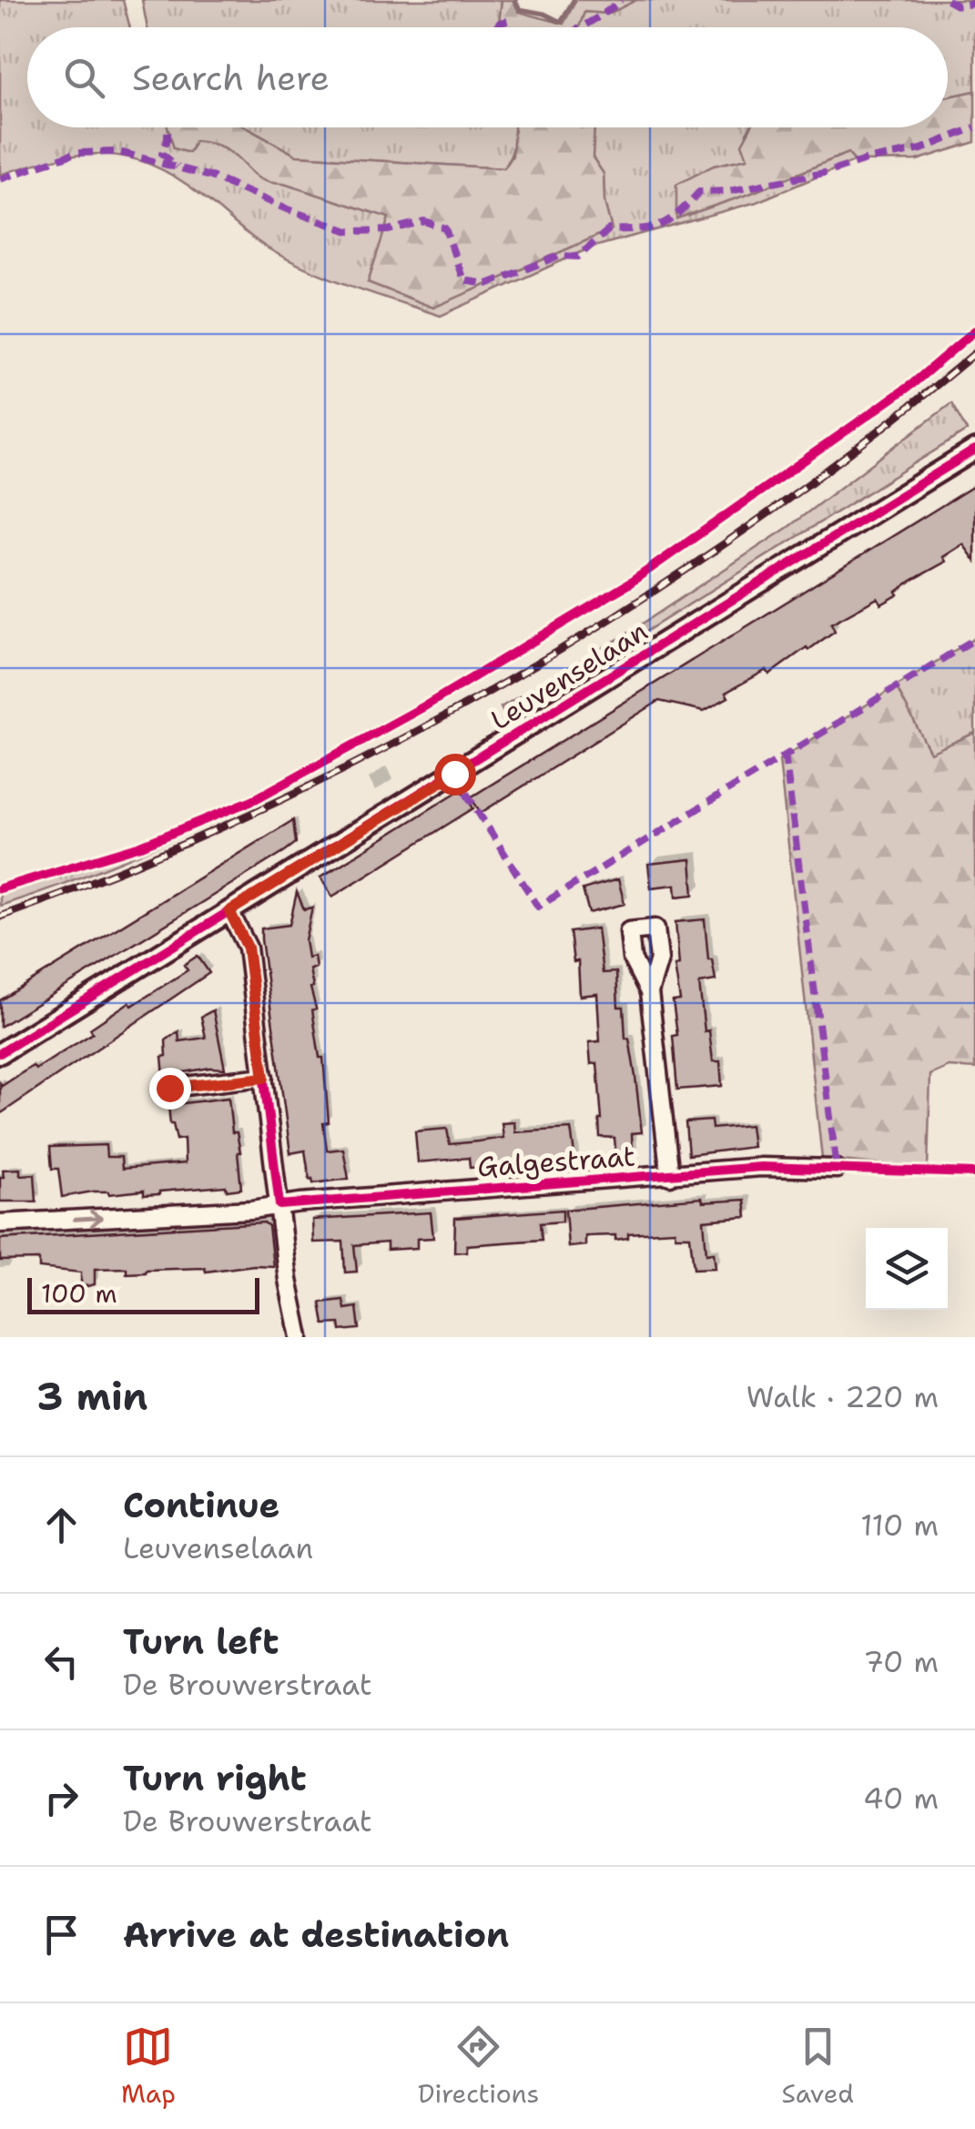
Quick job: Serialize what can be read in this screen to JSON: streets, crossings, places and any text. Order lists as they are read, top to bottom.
{
  "streets": {
    "main road": ["Leuvenselaan"],
    "street": ["Galgestraat"]
  },
  "scale_bar": "100 m",
  "page": {
    "search": "Search here",
    "scale": "100 m",
    "heading": ["3 min", "Walk · 220 m"],
    "list": [
      ["Continue", "Leuvenselaan", "110 m"],
      ["Turn left", "De Brouwerstraat", "70 m"],
      ["Turn right", "De Brouwerstraat", "40 m"],
      "Arrive at destination"
    ],
    "nav": ["Map", "Directions", "Saved"]
  }
}
